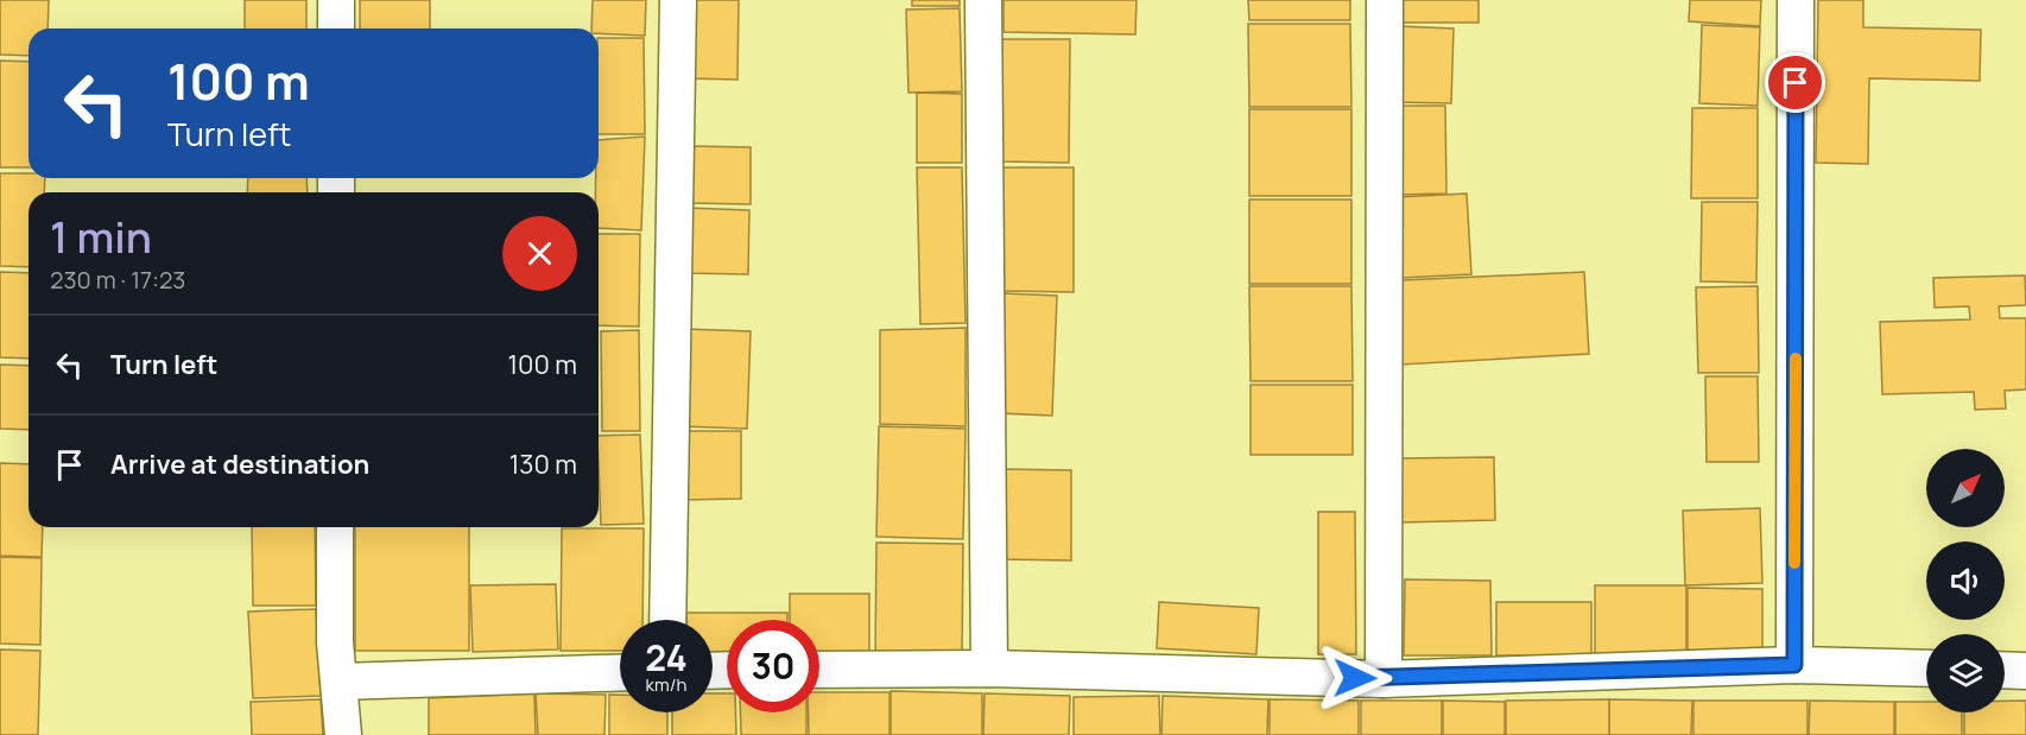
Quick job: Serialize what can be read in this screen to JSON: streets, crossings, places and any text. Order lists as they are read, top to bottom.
{
  "north": "top right",
  "page": {
    "turn": ["100 m", "Turn left"],
    "heading": ["1 min", "230 m · 17:23"],
    "list": [
      {
        "name": "Turn left",
        "value": "100 m"
      },
      {
        "name": "Arrive at destination",
        "value": "130 m"
      }
    ],
    "speed": "24 km/h",
    "limit": "30"
  }
}
